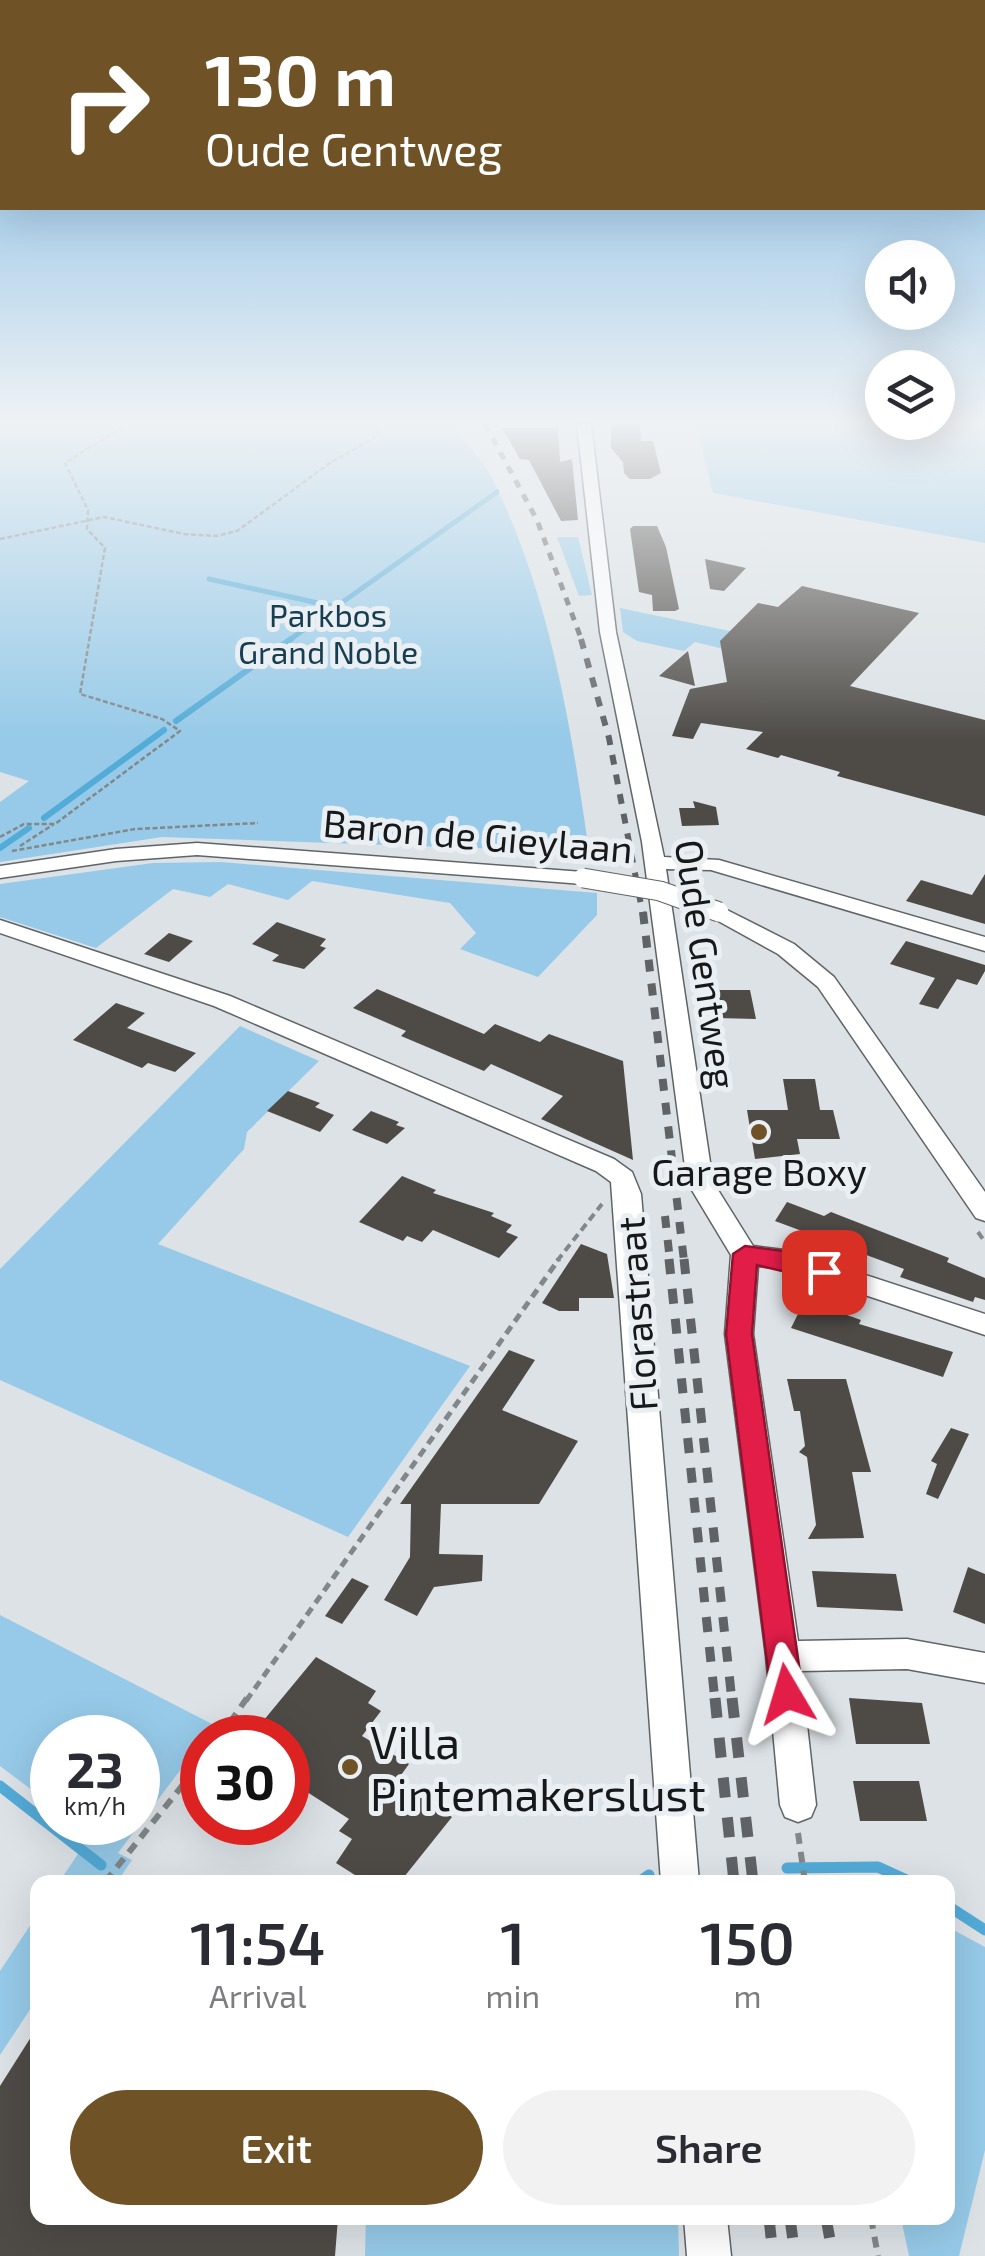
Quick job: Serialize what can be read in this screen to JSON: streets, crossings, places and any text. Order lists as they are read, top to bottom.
{
  "streets": {
    "street": ["Baron de Gieylaan", "Oude Gentweg", "Florastraat"]
  },
  "parks": ["Parkbos Grand Noble"],
  "places": ["Garage Boxy", "Villa Pintemakerslust"],
  "page": {
    "turn": ["130 m", "Oude Gentweg"],
    "speed": "23 km/h",
    "limit": "30",
    "eta": [
      "11:54",
      "Arrival",
      "1",
      "min",
      "150",
      "m"
    ],
    "buttons": ["Exit", "Share"]
  }
}
